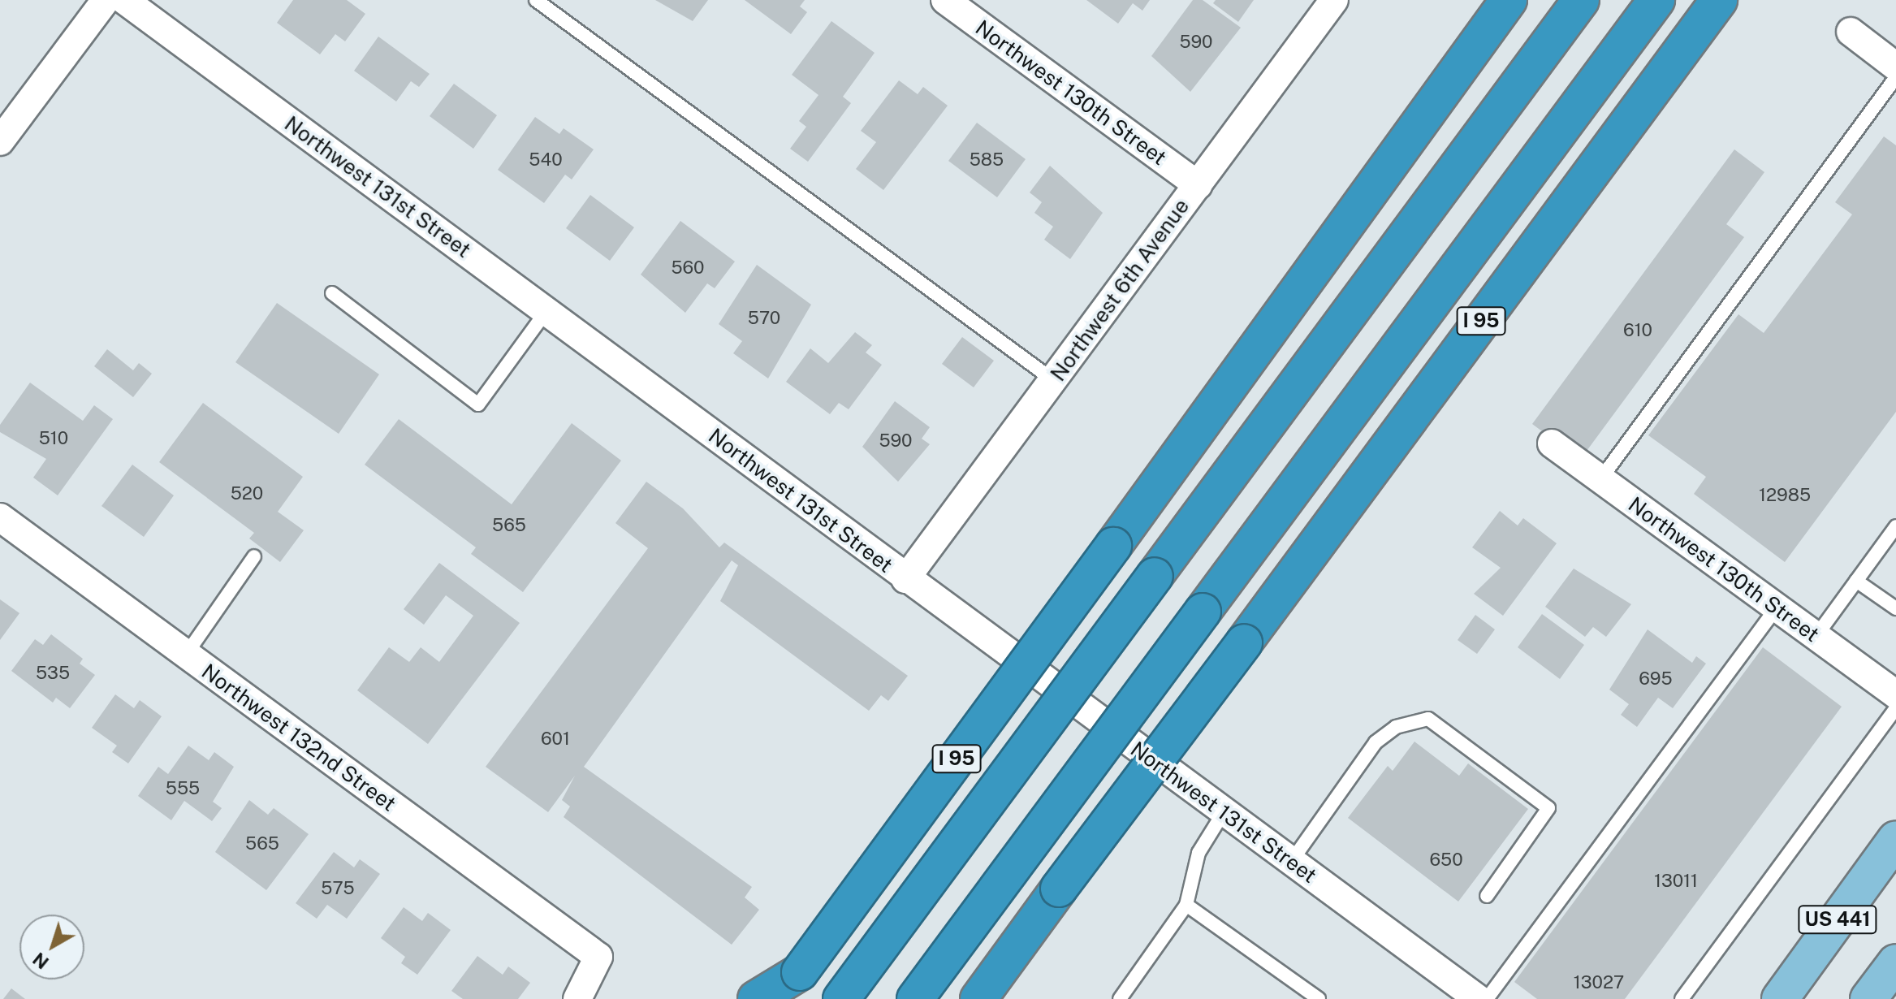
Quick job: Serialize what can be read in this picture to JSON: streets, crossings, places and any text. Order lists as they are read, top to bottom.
{
  "streets": {
    "highway": ["I 95"],
    "main road": ["US 441"],
    "street": [
      "Northwest 130th Street",
      "Northwest 131st Street",
      "Northwest 6th Avenue",
      "Northwest 132nd Street"
    ]
  },
  "crossings": [
    ["Northwest 130th Street", "Northwest 6th Avenue"],
    ["Northwest 131st Street", "Northwest 6th Avenue"]
  ],
  "house_numbers": [
    "590",
    "540",
    "585",
    "560",
    "570",
    "610",
    "510",
    "590",
    "520",
    "12985",
    "565",
    "535",
    "695",
    "601",
    "555",
    "565",
    "650",
    "13011",
    "575",
    "13027"
  ],
  "north": "bottom left"
}
